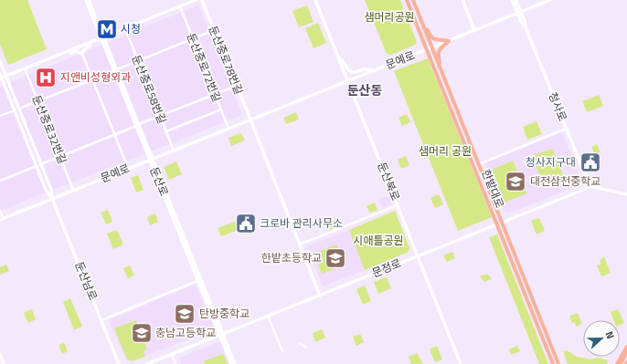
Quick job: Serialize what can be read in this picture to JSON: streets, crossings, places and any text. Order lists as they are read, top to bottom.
{
  "streets": {
    "main road": [
      "둔산중로78번길",
      "문예로",
      "청사로",
      "둔산로",
      "둔산북로",
      "한밭대로",
      "문정로",
      "둔산남로"
    ],
    "street": ["둔산중로72번길", "둔산중로58번길", "둔산중로32번길"]
  },
  "crossings": [
    ["둔산중로78번길", "문예로"],
    ["문예로", "둔산중로72번길"],
    ["문예로", "둔산중로58번길"],
    ["문예로", "청사로"],
    ["문예로", "둔산중로32번길"],
    ["문예로", "둔산로"],
    ["문예로", "둔산북로"],
    ["문예로", "한밭대로"],
    ["문예로", "둔산남로"],
    ["청사로", "문정로"],
    ["둔산로", "문정로"],
    ["둔산북로", "문정로"],
    ["한밭대로", "문정로"]
  ],
  "districts": ["둔산동"],
  "parks": ["샘머리공원", "샘머리 공원", "시애틀공원"],
  "places": {
    "metro station": ["시청"],
    "hospital": ["지앤비성형외과"],
    "public building": ["청사지구대", "크로바 관리사무소"],
    "school or university": [
      "대전삼천중학교",
      "한밭초등학교",
      "탄방중학교",
      "충남고등학교"
    ]
  },
  "north": "right"
}
